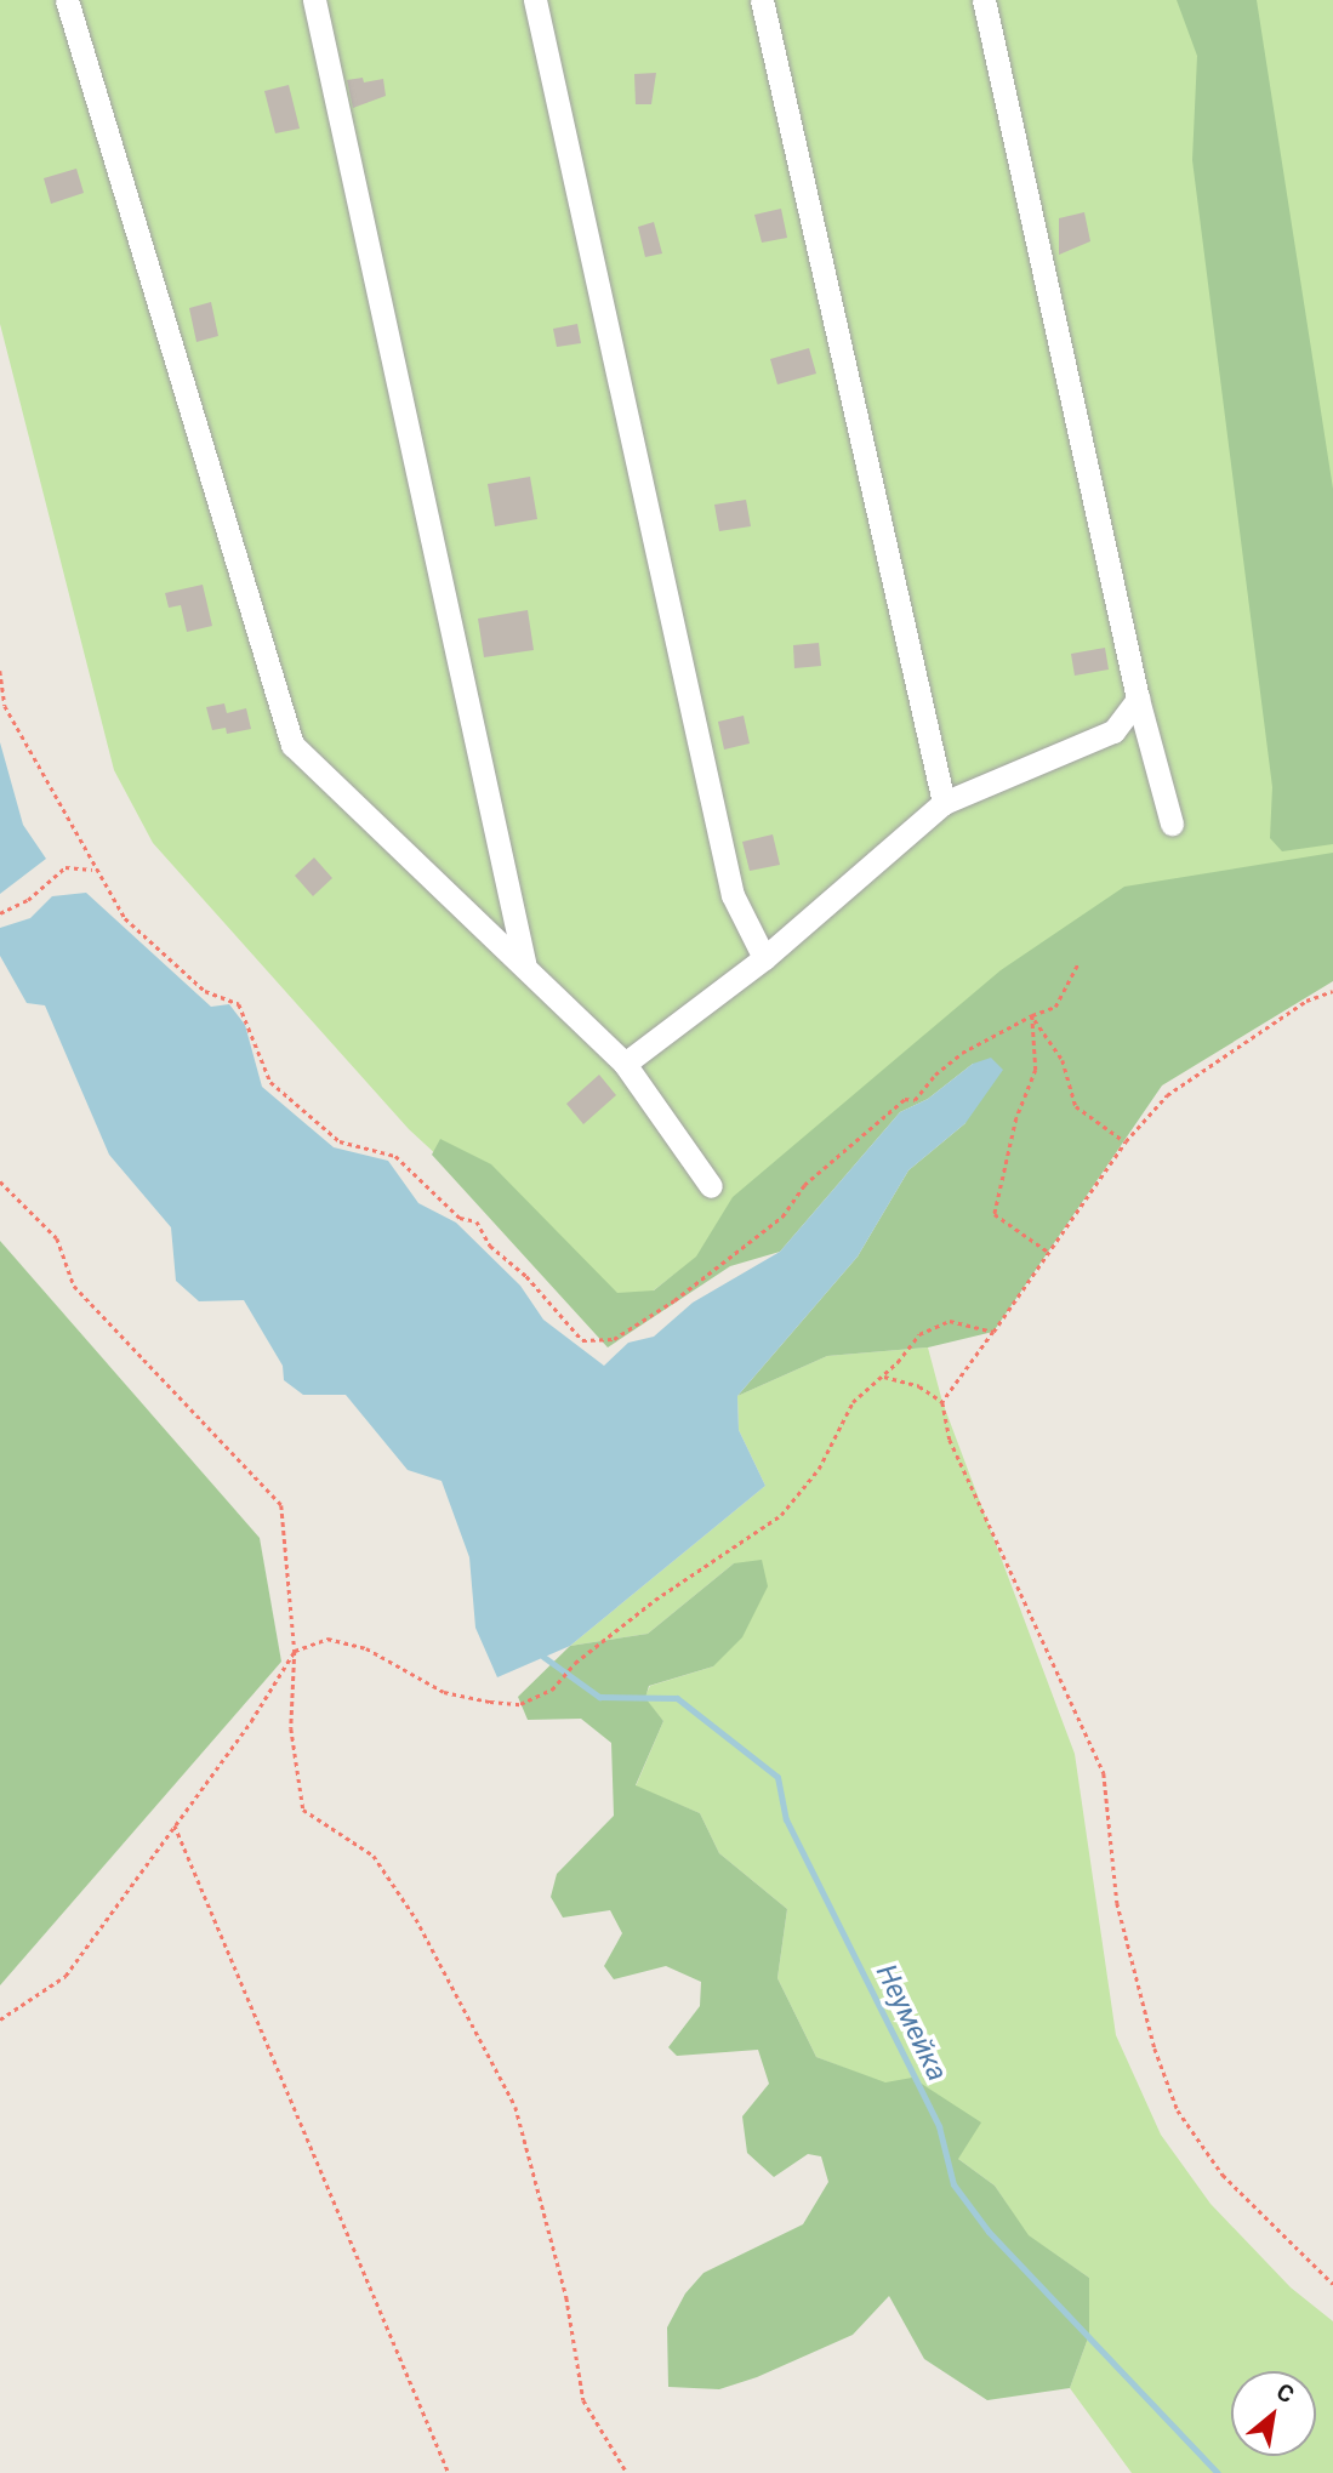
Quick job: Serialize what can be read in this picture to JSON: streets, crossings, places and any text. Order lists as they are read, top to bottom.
{
  "water": ["Неумейка"],
  "north": "top right"
}
